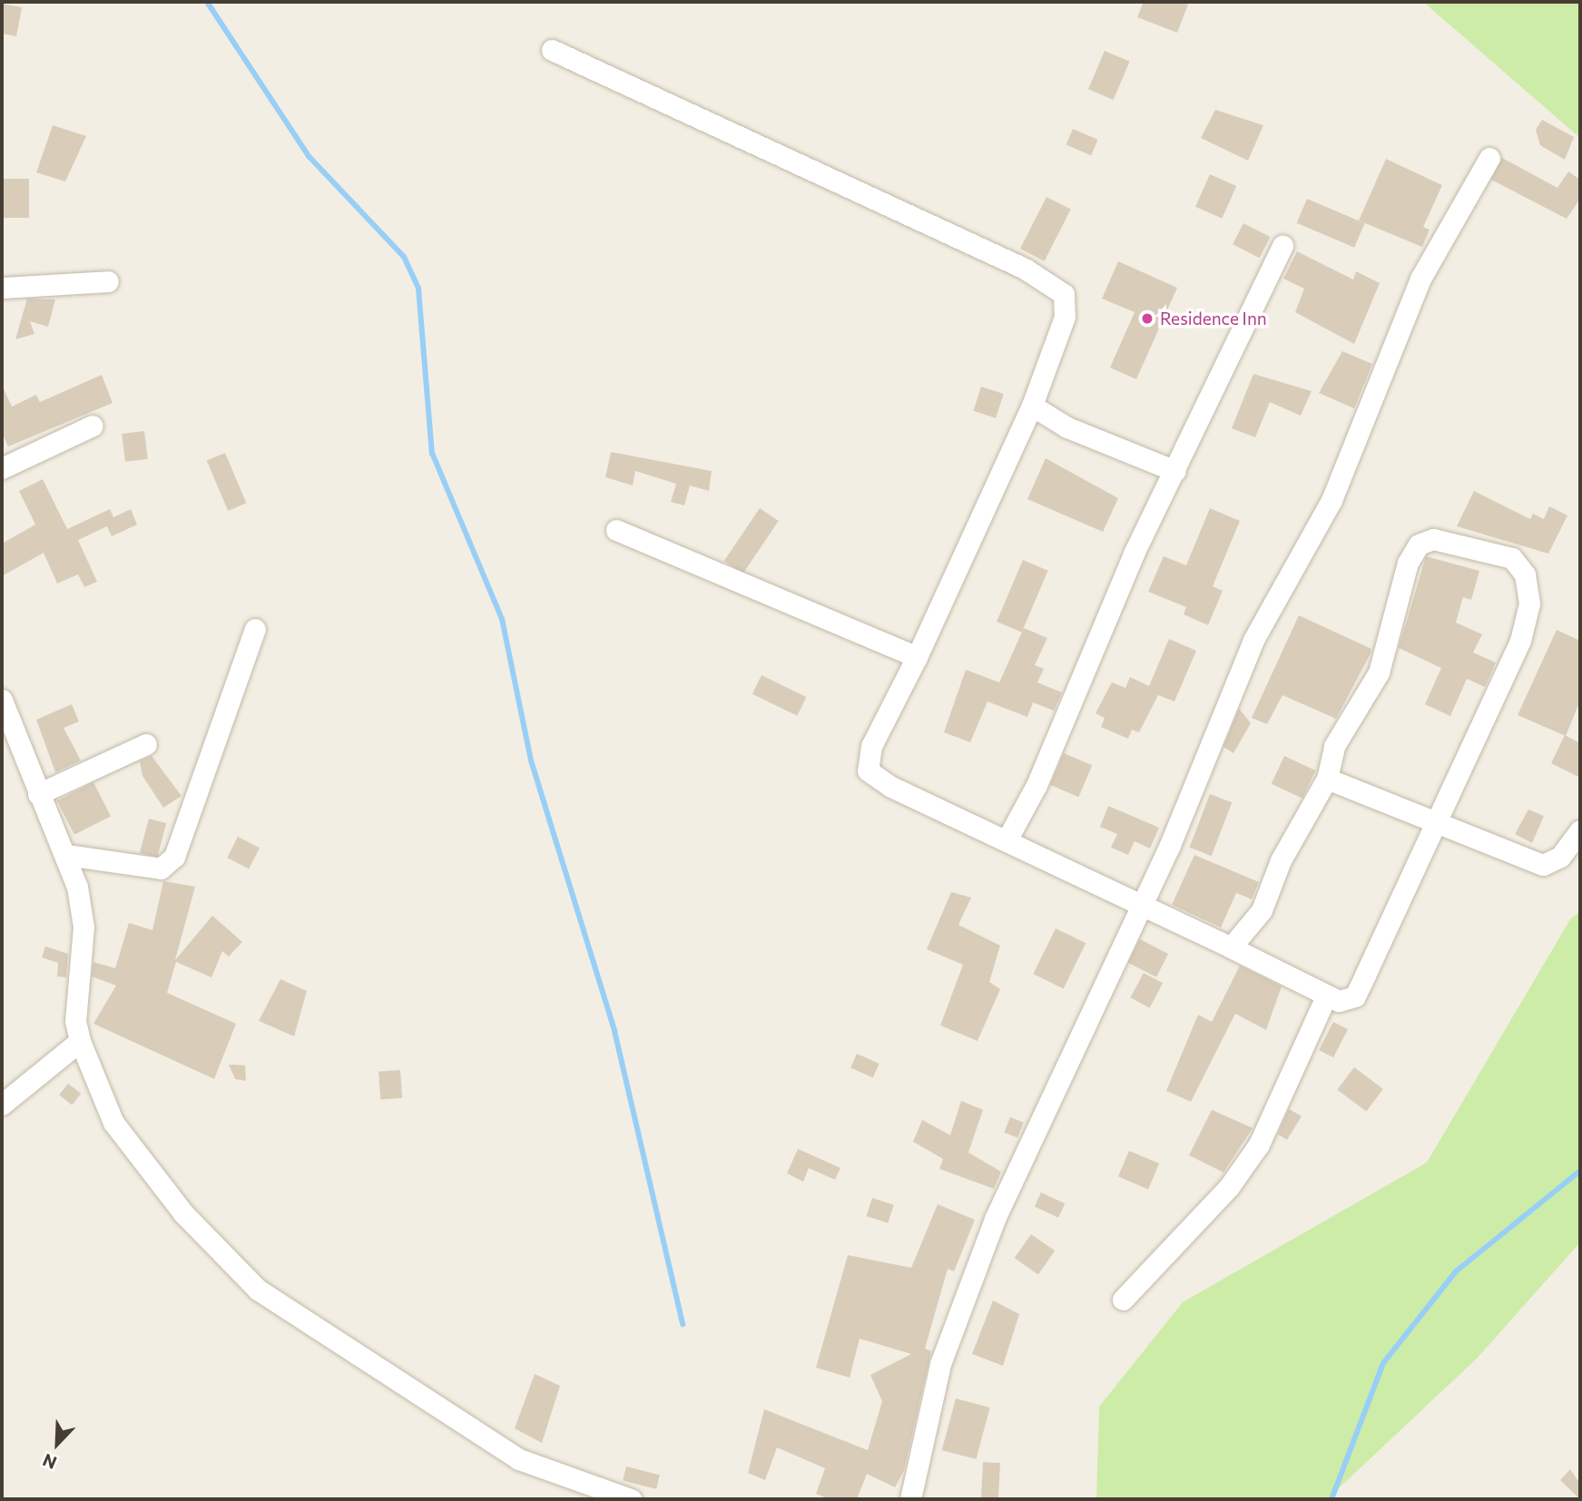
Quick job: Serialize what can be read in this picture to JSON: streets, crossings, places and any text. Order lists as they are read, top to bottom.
{
  "places": ["Residence Inn"],
  "north": "bottom left"
}
